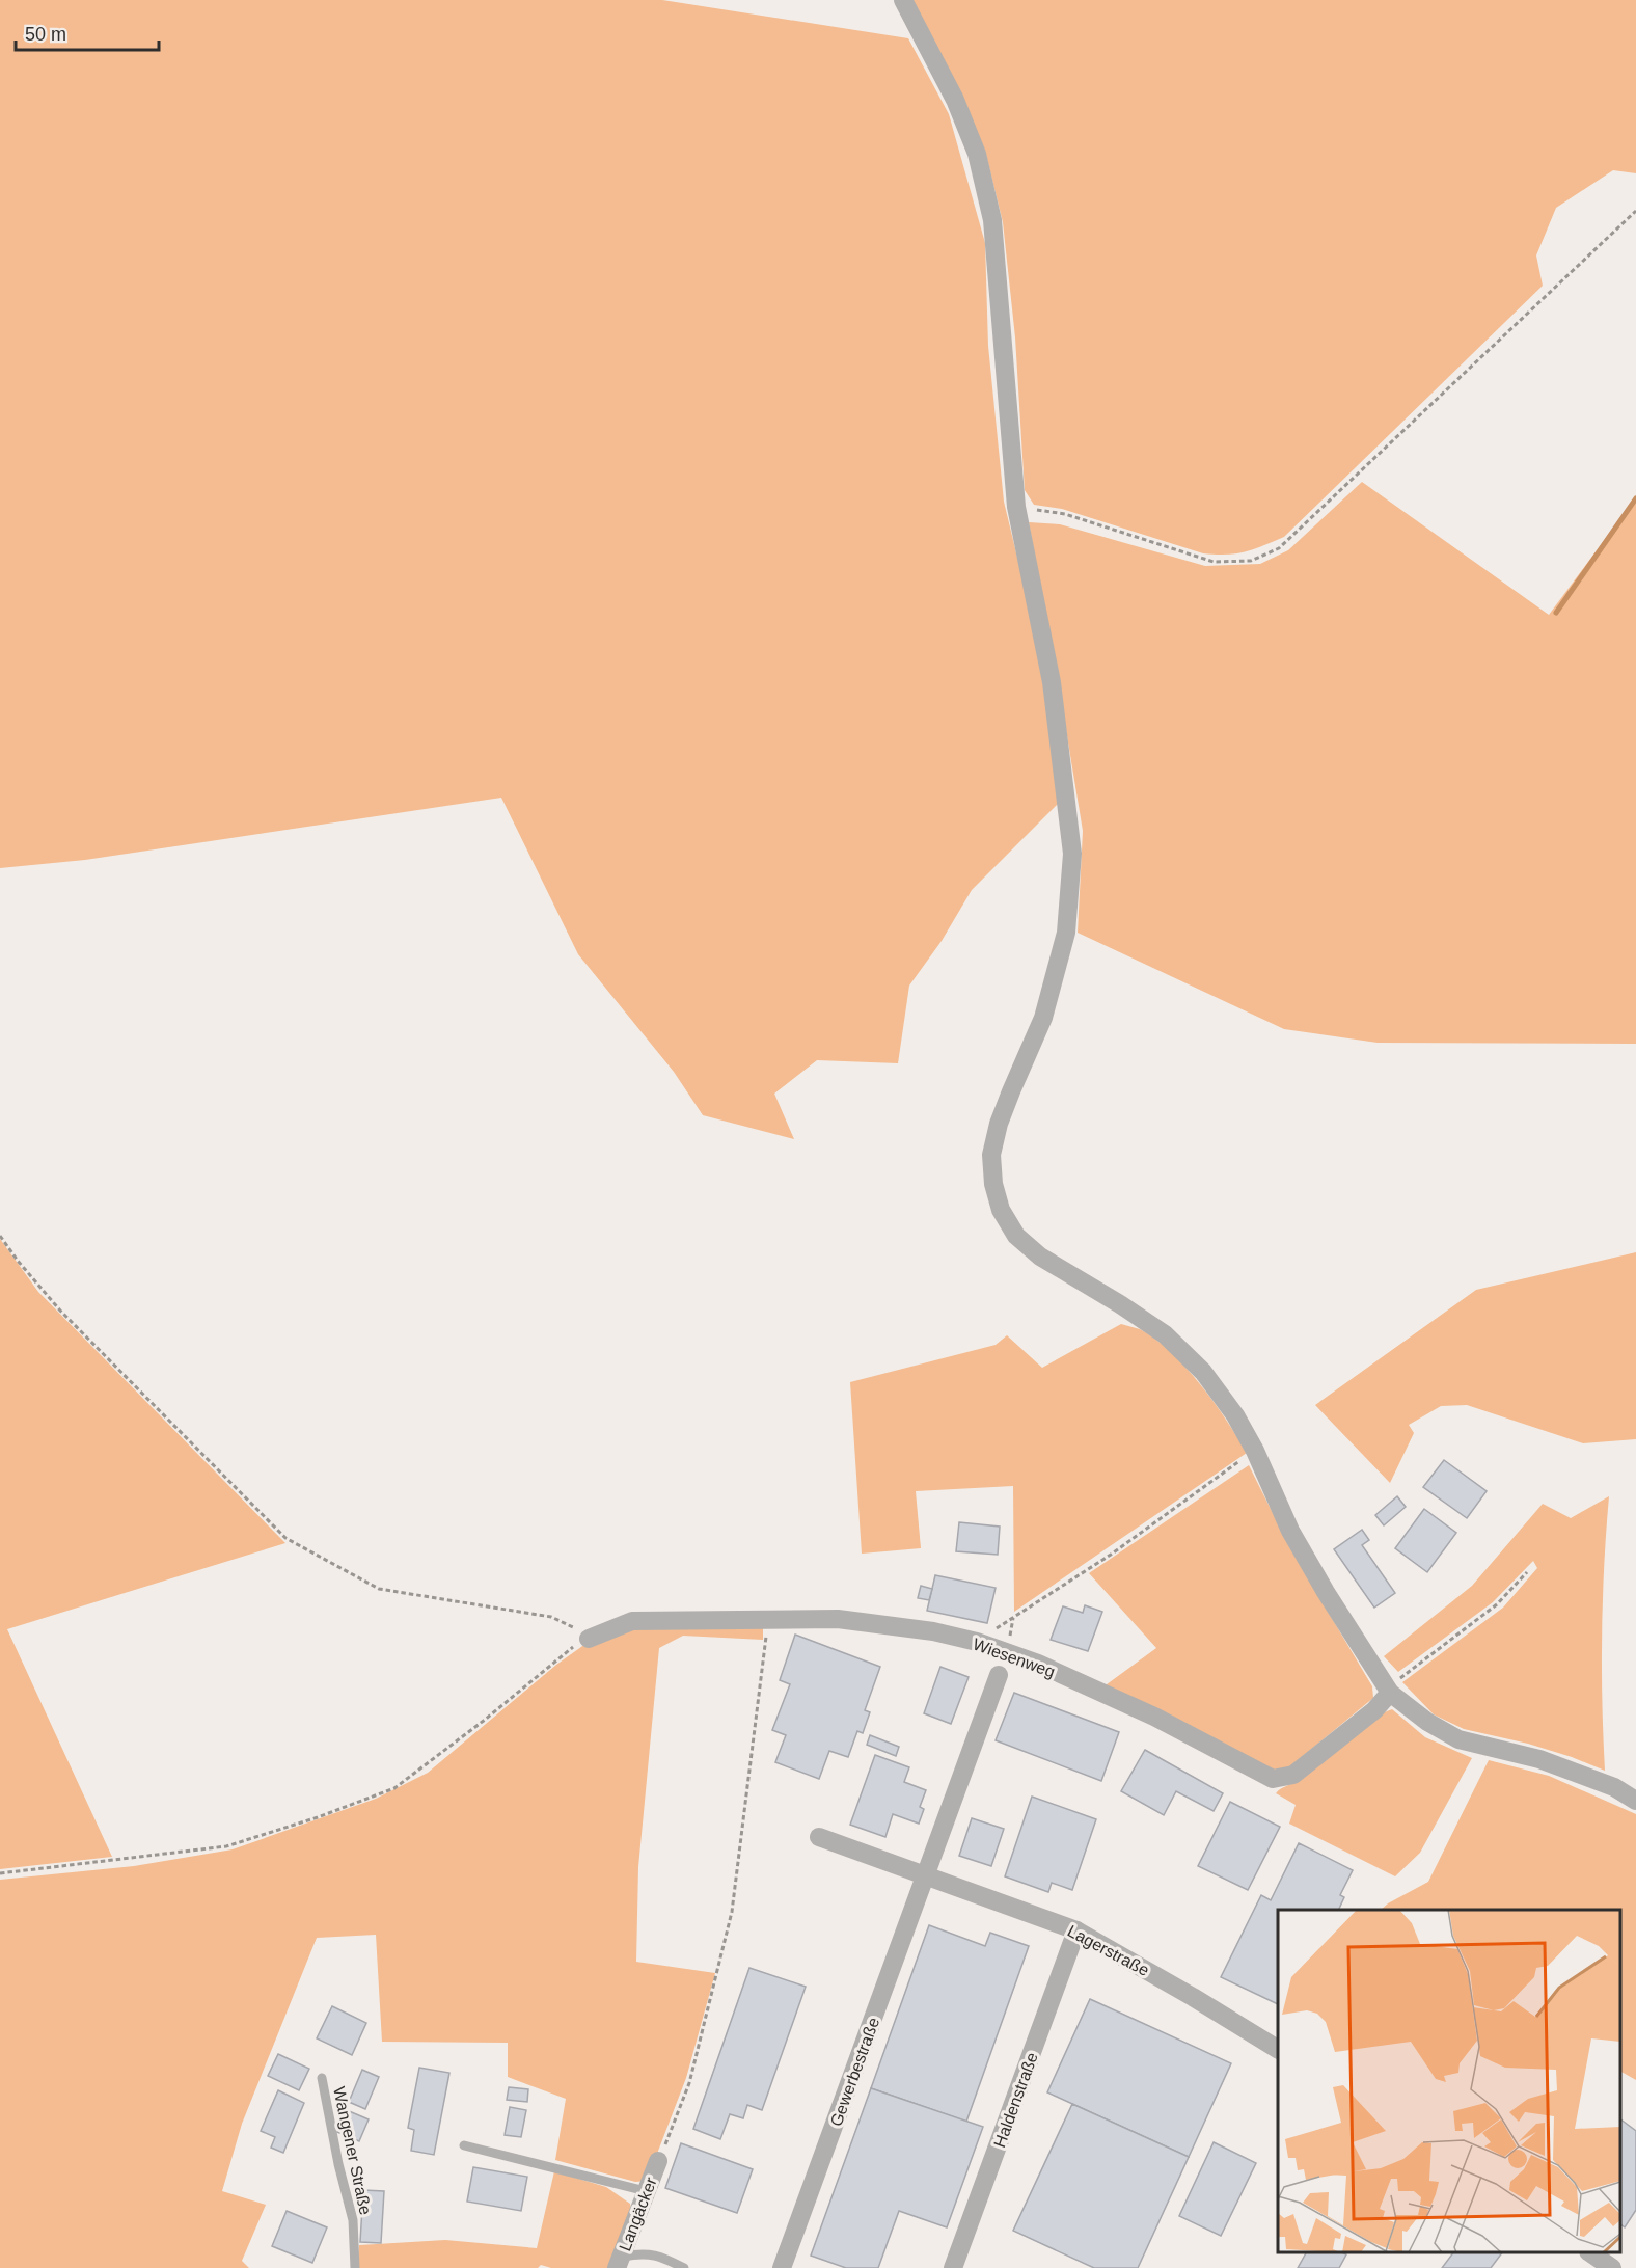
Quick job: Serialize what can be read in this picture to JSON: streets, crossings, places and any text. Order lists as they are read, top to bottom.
{
  "streets": {
    "street": [
      "Wiesenweg",
      "Lagerstraße",
      "Gewerbestraße",
      "Haldenstraße",
      "Langäcker"
    ],
    "lane": ["Wangener Straße"]
  },
  "crossings": [
    ["Lagerstraße", "Gewerbestraße"],
    ["Lagerstraße", "Haldenstraße"]
  ],
  "scale_bar": "50 m"
}
